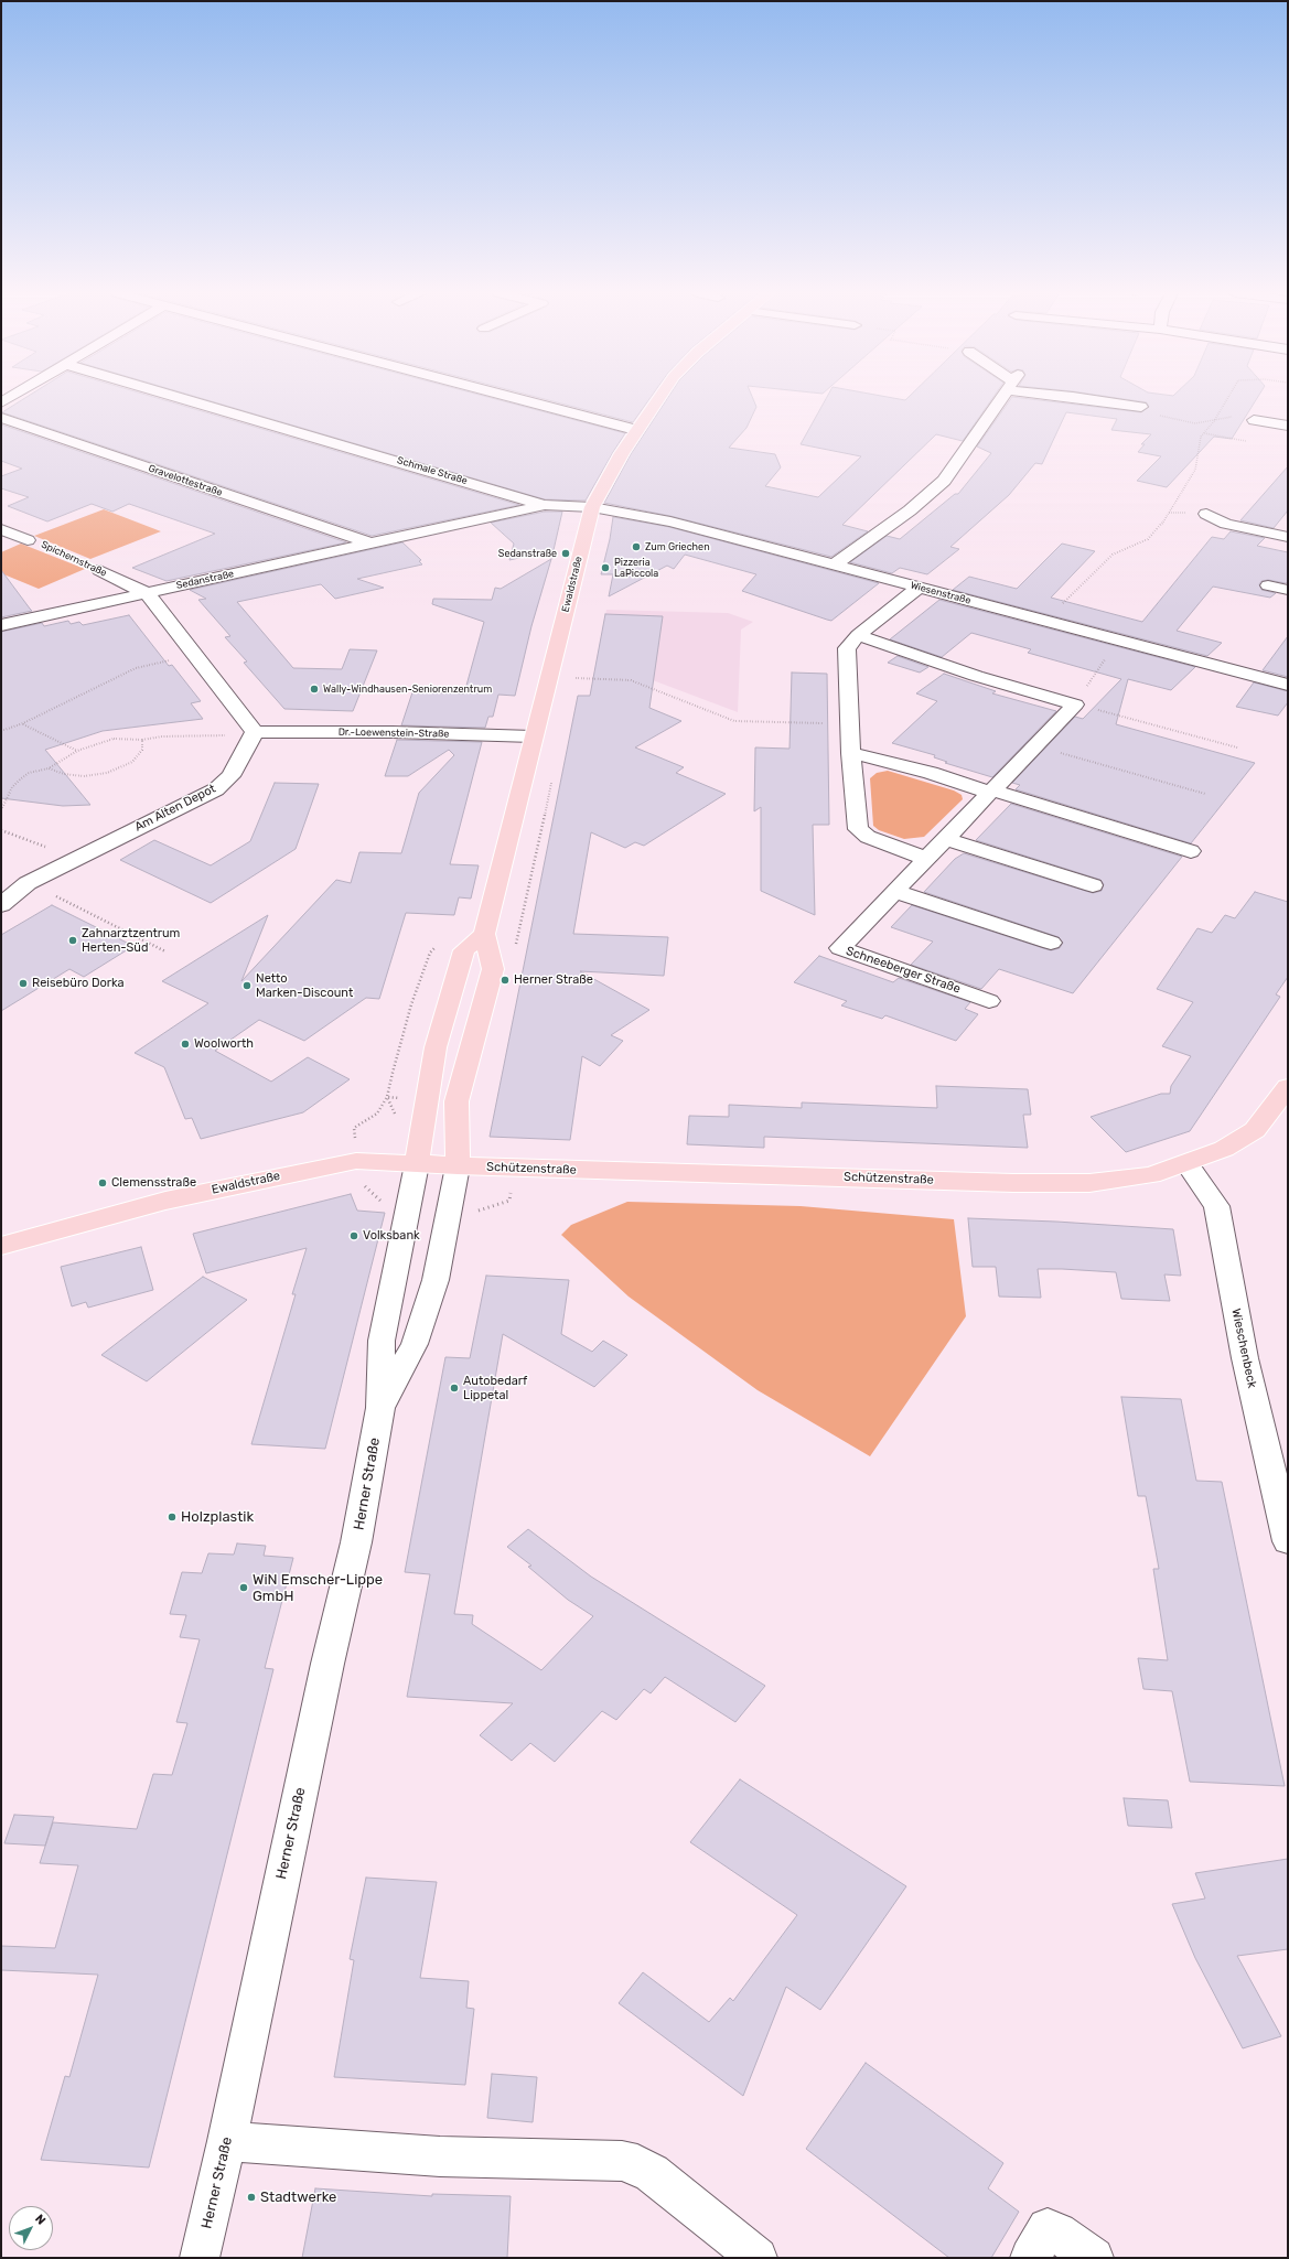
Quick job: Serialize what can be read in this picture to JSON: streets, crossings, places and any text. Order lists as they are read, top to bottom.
{
  "streets": {
    "main road": ["Ewaldstraße", "Schützenstraße"],
    "street": [
      "Schmale Straße",
      "Gravelottestraße",
      "Spichernstraße",
      "Sedanstraße",
      "Wiesenstraße",
      "Dr.-Loewenstein-Straße",
      "Am Alten Depot",
      "Schneeberger Straße",
      "Wieschenbeck",
      "Herner Straße"
    ]
  },
  "crossings": [
    ["Schmale Straße", "Sedanstraße"],
    ["Gravelottestraße", "Sedanstraße"],
    ["Spichernstraße", "Sedanstraße"],
    ["Sedanstraße", "Ewaldstraße"],
    ["Sedanstraße", "Wiesenstraße"],
    ["Ewaldstraße", "Wiesenstraße"],
    ["Ewaldstraße", "Dr.-Loewenstein-Straße"],
    ["Ewaldstraße", "Schützenstraße"],
    ["Ewaldstraße", "Herner Straße"],
    ["Dr.-Loewenstein-Straße", "Am Alten Depot"],
    ["Schützenstraße", "Wieschenbeck"],
    ["Schützenstraße", "Herner Straße"]
  ],
  "places": [
    "Zum Griechen",
    "Sedanstraße",
    "Pizzeria LaPiccola",
    "Wally-Windhausen-Seniorenzentrum",
    "Zahnarztzentrum Herten-Süd",
    "Herner Straße",
    "Reisebüro Dorka",
    "Netto Marken-Discount",
    "Woolworth",
    "Clemensstraße",
    "Volksbank",
    "Autobedarf Lippetal",
    "Holzplastik",
    "WiN Emscher-Lippe GmbH",
    "Stadtwerke"
  ],
  "north": "top right"
}
